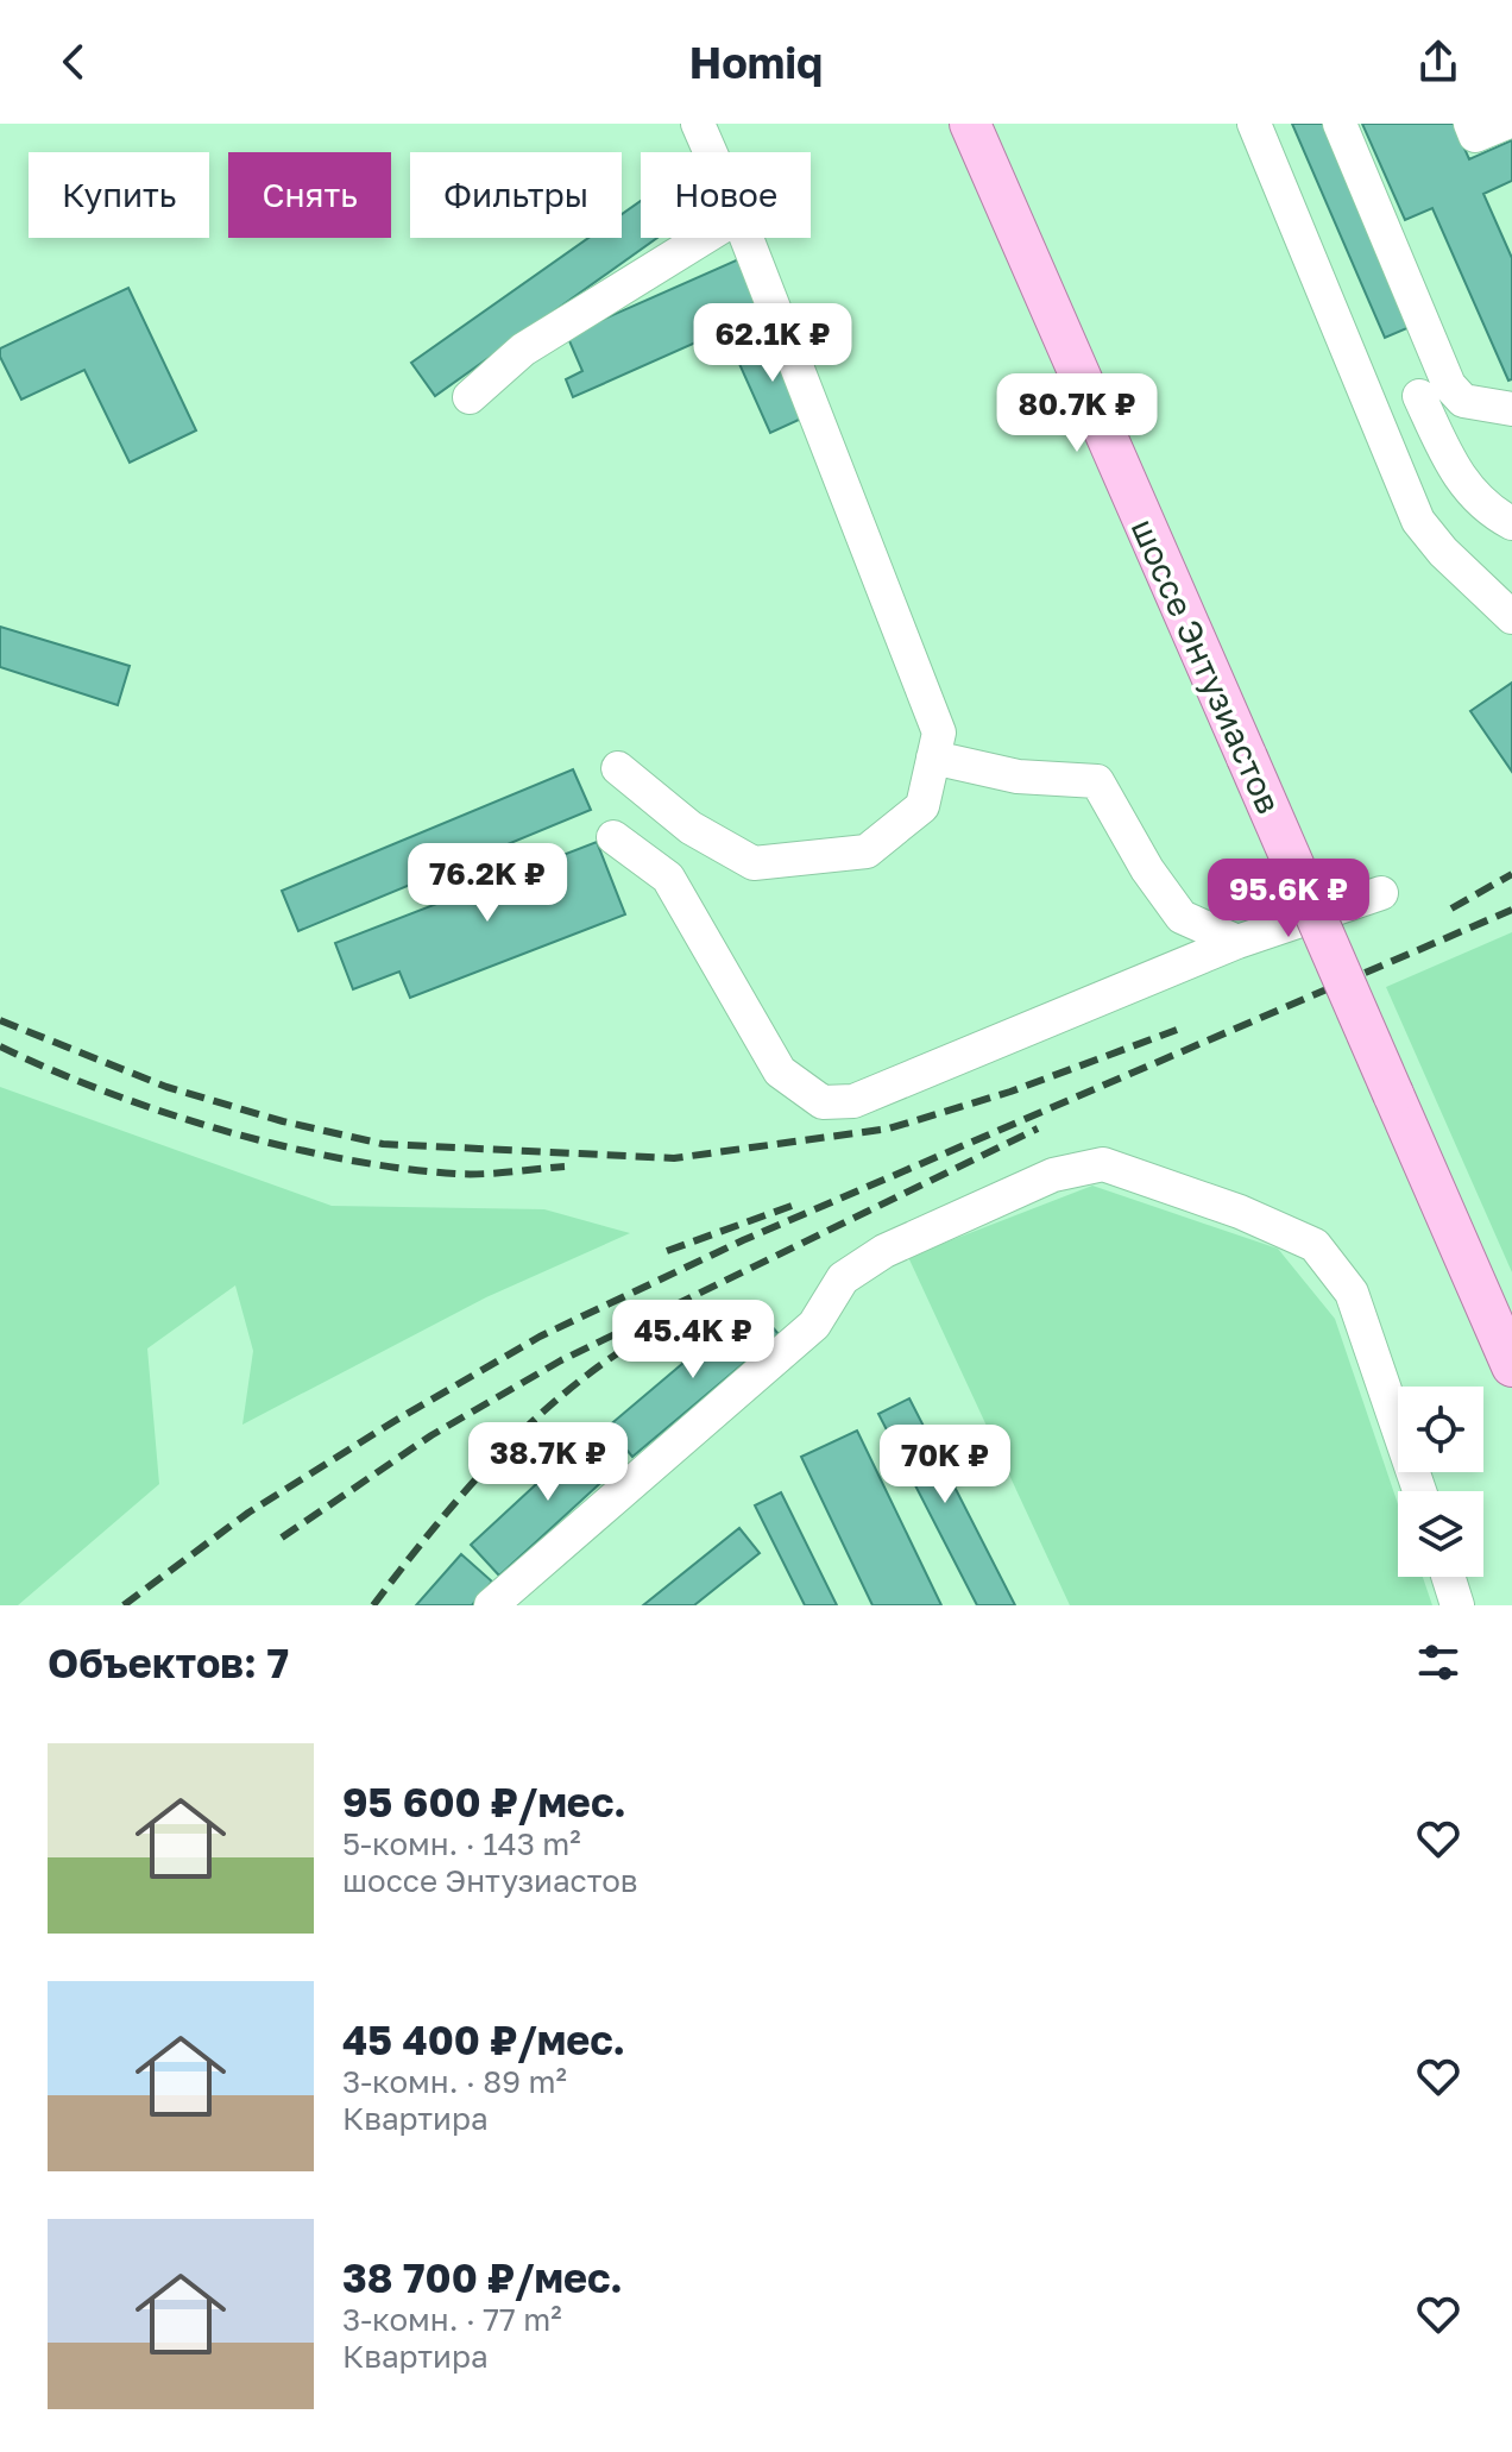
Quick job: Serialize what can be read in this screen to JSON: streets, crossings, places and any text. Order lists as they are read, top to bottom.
{
  "streets": {
    "main road": ["шоссе Энтузиастов"]
  },
  "page": {
    "header": "Homiq",
    "chip": [
      "Купить",
      "Снять",
      "Фильтры",
      "Новое"
    ],
    "price": [
      "62.1K ₽",
      "80.7K ₽",
      "76.2K ₽",
      "95.6K ₽",
      "45.4K ₽",
      "38.7K ₽",
      "70K ₽"
    ],
    "heading": "Объектов: 7",
    "list": [
      {
        "name": "95 600 ₽/мес.",
        "note": "5-комн. · 143 m² · шоссе Энтузиастов"
      },
      {
        "name": "45 400 ₽/мес.",
        "note": "3-комн. · 89 m² · Квартира"
      },
      {
        "name": "38 700 ₽/мес.",
        "note": "3-комн. · 77 m² · Квартира"
      }
    ]
  }
}
